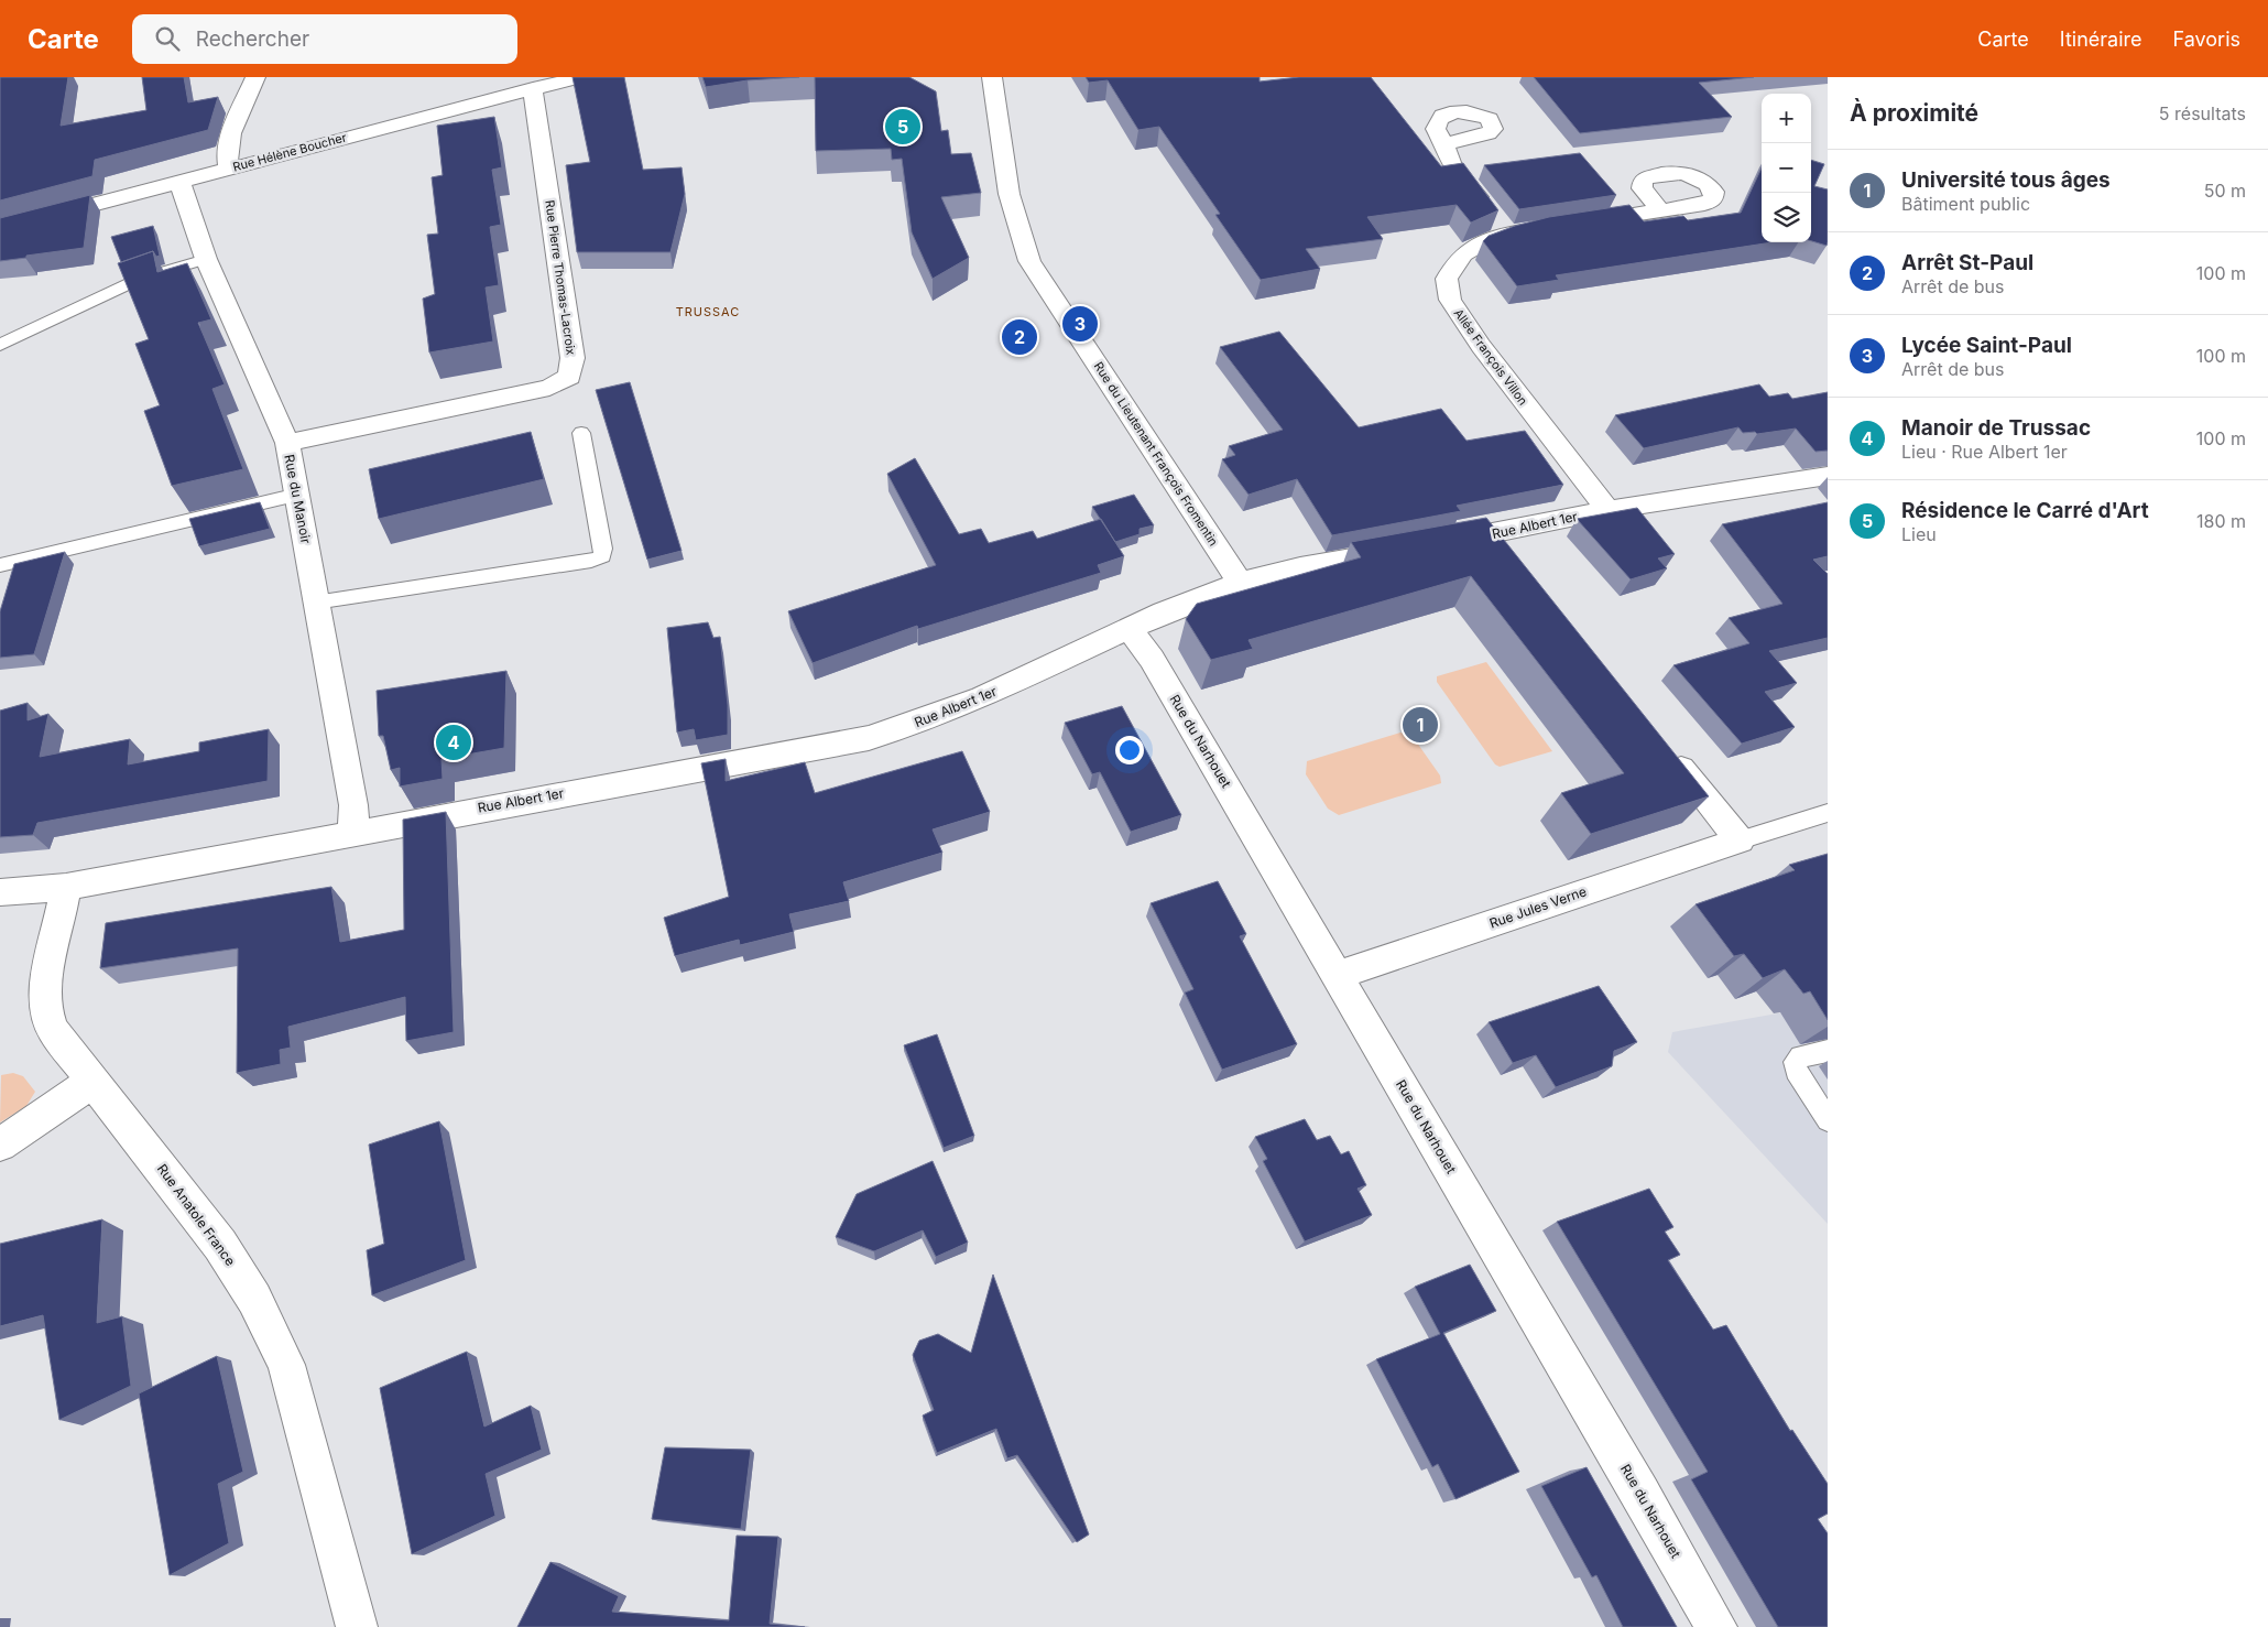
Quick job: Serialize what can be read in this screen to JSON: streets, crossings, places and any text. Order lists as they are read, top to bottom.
{
  "streets": {
    "street": [
      "Rue Hélène Boucher",
      "Rue Pierre Thomas-Lacroix",
      "Allée François Villon",
      "Rue du Lieutenant François Fromentin",
      "Rue du Manoir",
      "Rue Albert 1er",
      "Rue du Narhouet",
      "Rue Jules Verne",
      "Rue Anatole France"
    ]
  },
  "crossings": [
    ["Rue Hélène Boucher", "Rue Pierre Thomas-Lacroix"],
    ["Rue Hélène Boucher", "Rue du Manoir"],
    ["Rue Pierre Thomas-Lacroix", "Rue du Manoir"],
    ["Allée François Villon", "Rue Albert 1er"],
    ["Rue du Lieutenant François Fromentin", "Rue Albert 1er"],
    ["Rue du Manoir", "Rue Albert 1er"],
    ["Rue Albert 1er", "Rue du Narhouet"],
    ["Rue Albert 1er", "Rue Anatole France"],
    ["Rue du Narhouet", "Rue Jules Verne"]
  ],
  "districts": ["TRUSSAC"],
  "page": {
    "header": "Carte",
    "search": "Rechercher",
    "nav": ["Carte", "Itinéraire", "Favoris"],
    "heading": ["À proximité", "5 résultats"],
    "map_buttons": ["+", "−"],
    "pins": [
      "5",
      "3",
      "2",
      "1",
      "4"
    ],
    "list": [
      {
        "mark": "1",
        "name": "Université tous âges",
        "note": "Bâtiment public",
        "value": "50 m"
      },
      {
        "mark": "2",
        "name": "Arrêt St-Paul",
        "note": "Arrêt de bus",
        "value": "100 m"
      },
      {
        "mark": "3",
        "name": "Lycée Saint-Paul",
        "note": "Arrêt de bus",
        "value": "100 m"
      },
      {
        "mark": "4",
        "name": "Manoir de Trussac",
        "note": "Lieu · Rue Albert 1er",
        "value": "100 m"
      },
      {
        "mark": "5",
        "name": "Résidence le Carré d'Art",
        "note": "Lieu",
        "value": "180 m"
      }
    ]
  }
}
